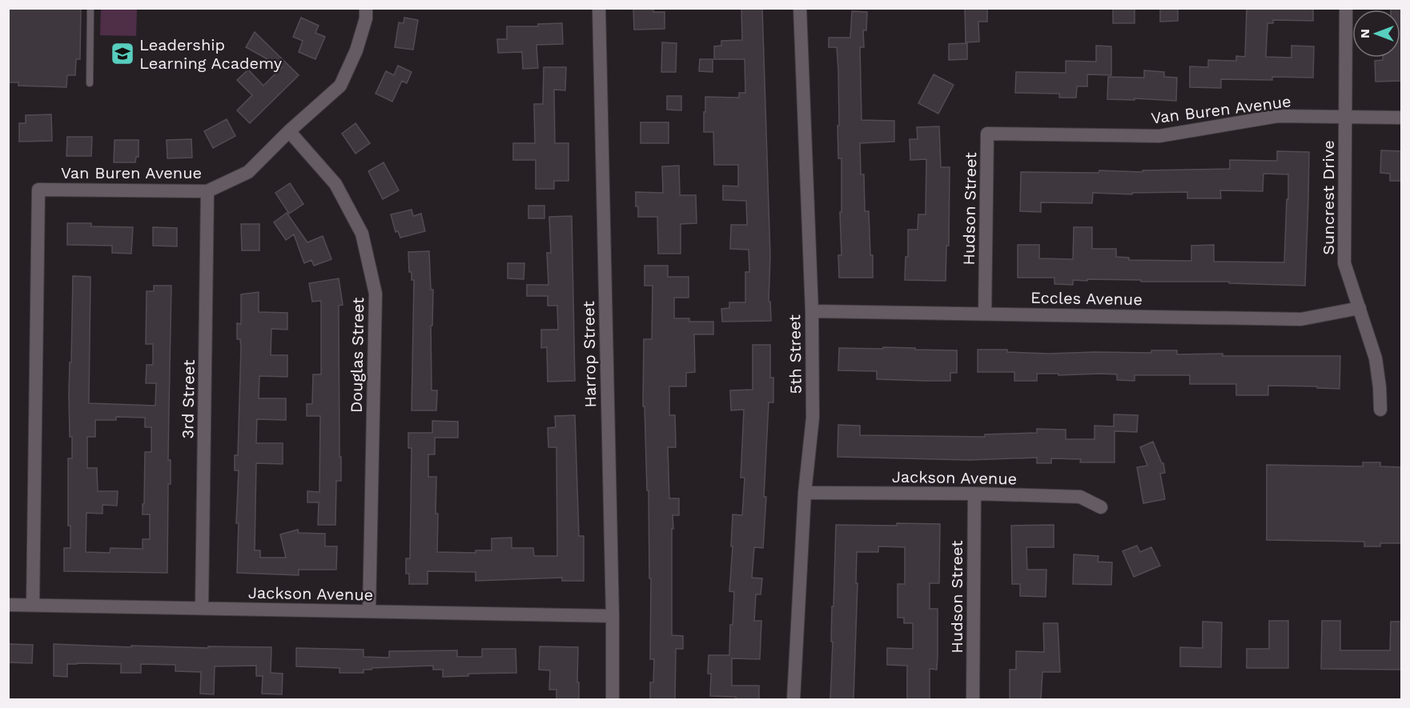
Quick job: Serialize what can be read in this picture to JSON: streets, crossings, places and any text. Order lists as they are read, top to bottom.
{
  "streets": {
    "street": [
      "Van Buren Avenue",
      "Suncrest Drive",
      "Hudson Street",
      "Eccles Avenue",
      "Harrop Street",
      "5th Street",
      "Douglas Street",
      "3rd Street",
      "Jackson Avenue"
    ]
  },
  "crossings": [
    ["Van Buren Avenue", "Suncrest Drive"],
    ["Van Buren Avenue", "Hudson Street"],
    ["Van Buren Avenue", "Douglas Street"],
    ["Van Buren Avenue", "3rd Street"],
    ["Van Buren Avenue", "Jackson Avenue"],
    ["Suncrest Drive", "Eccles Avenue"],
    ["Hudson Street", "Eccles Avenue"],
    ["Hudson Street", "Jackson Avenue"],
    ["Eccles Avenue", "5th Street"],
    ["Harrop Street", "Jackson Avenue"],
    ["5th Street", "Jackson Avenue"],
    ["Douglas Street", "Jackson Avenue"],
    ["3rd Street", "Jackson Avenue"]
  ],
  "places": {
    "school or university": ["Leadership Learning Academy"]
  },
  "north": "left"
}
